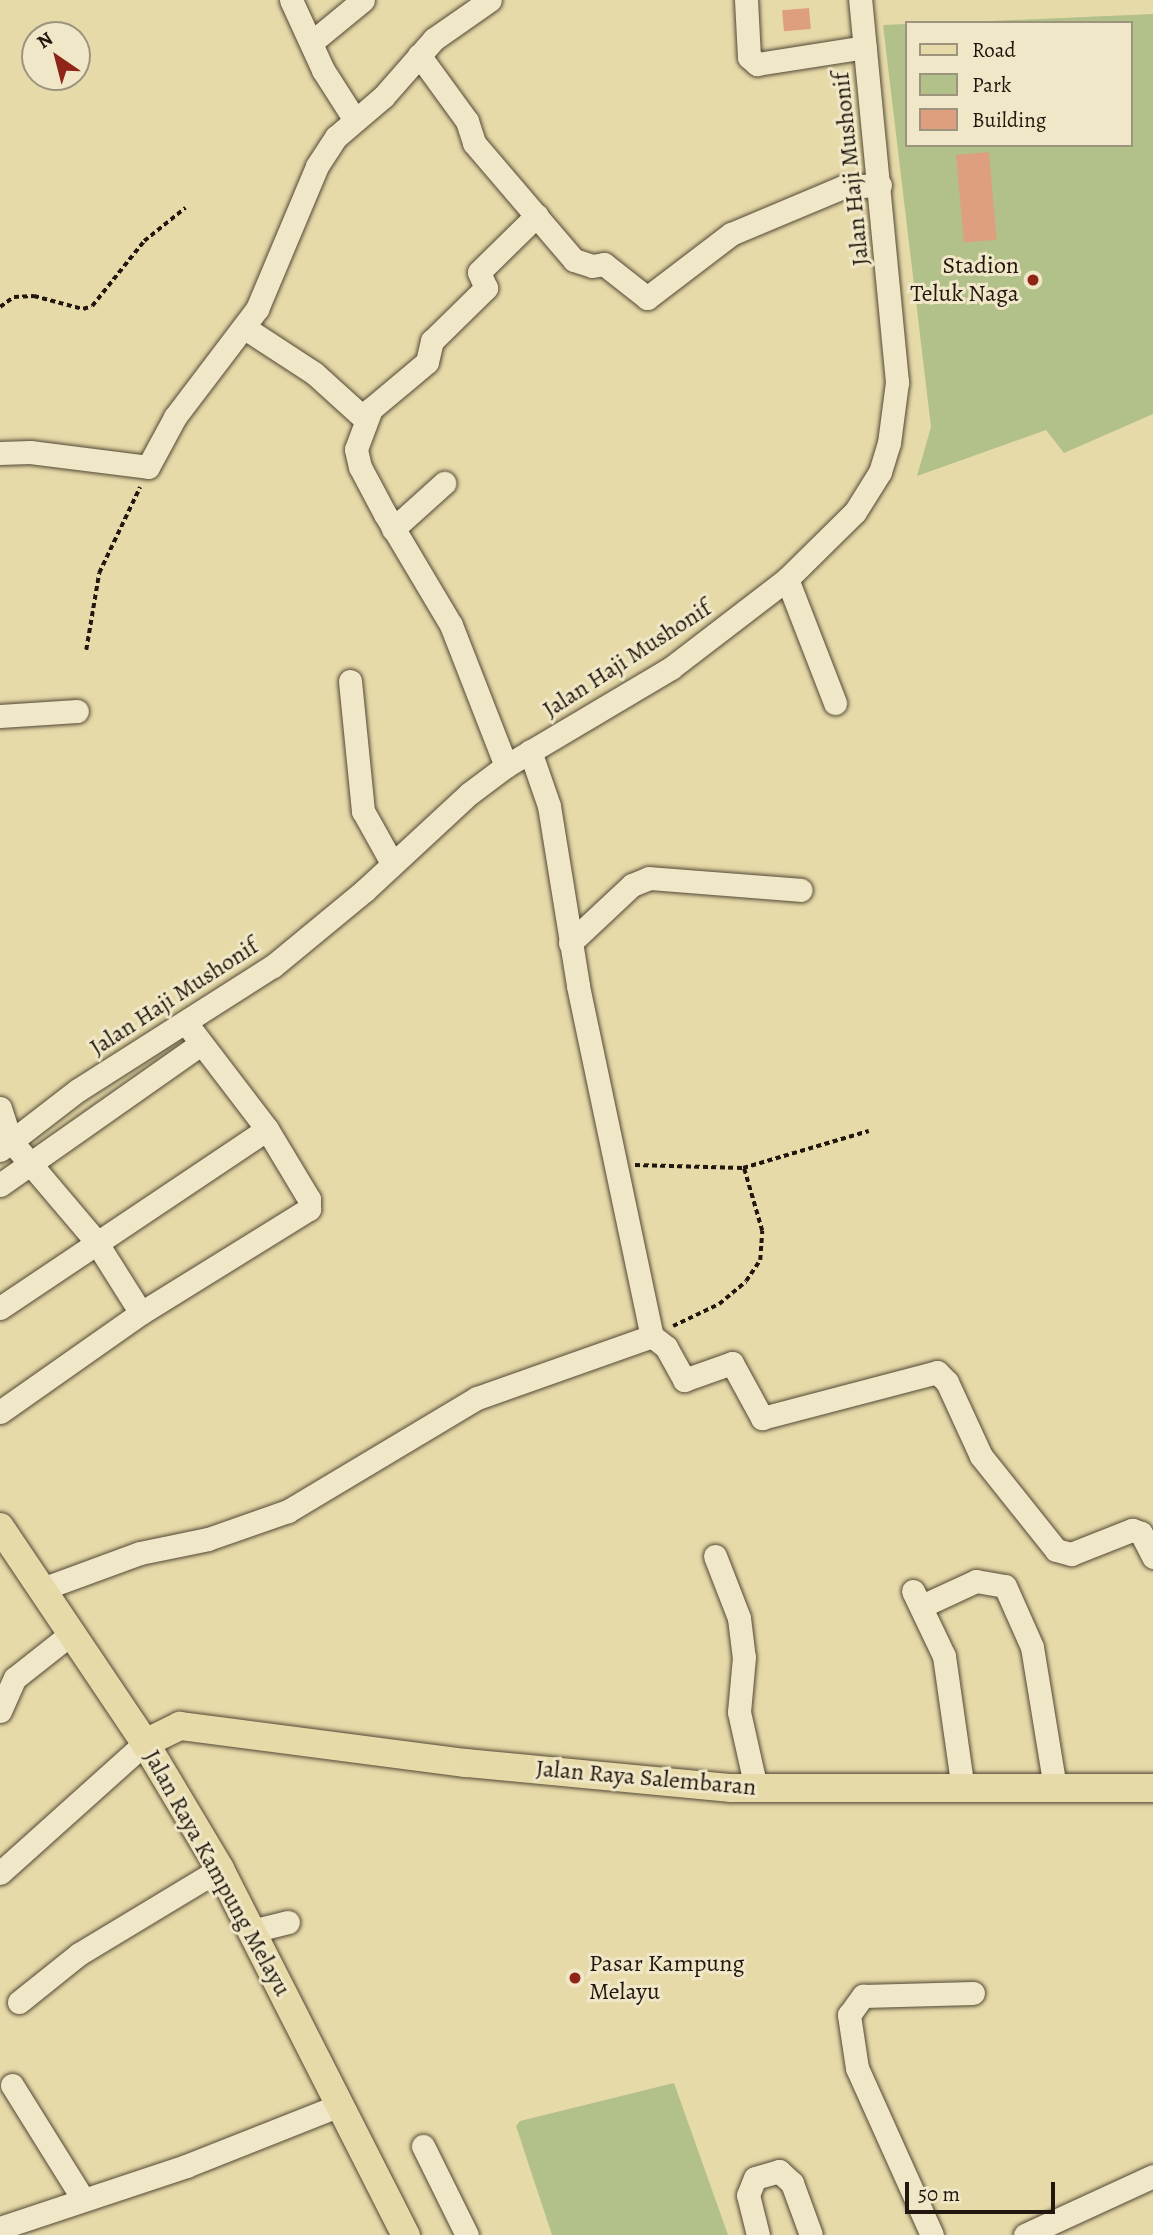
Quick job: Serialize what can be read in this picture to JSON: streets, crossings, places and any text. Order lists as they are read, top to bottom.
{
  "streets": {
    "main road": ["Jalan Raya Salembaran", "Jalan Raya Kampung Melayu"],
    "street": ["Jalan Haji Mushonif"]
  },
  "crossings": [
    ["Jalan Raya Salembaran", "Jalan Raya Kampung Melayu"]
  ],
  "places": ["Stadion Teluk Naga", "Pasar Kampung Melayu"],
  "legend": ["Road", "Park", "Building"],
  "scale_bar": "50 m",
  "north": "top left"
}
